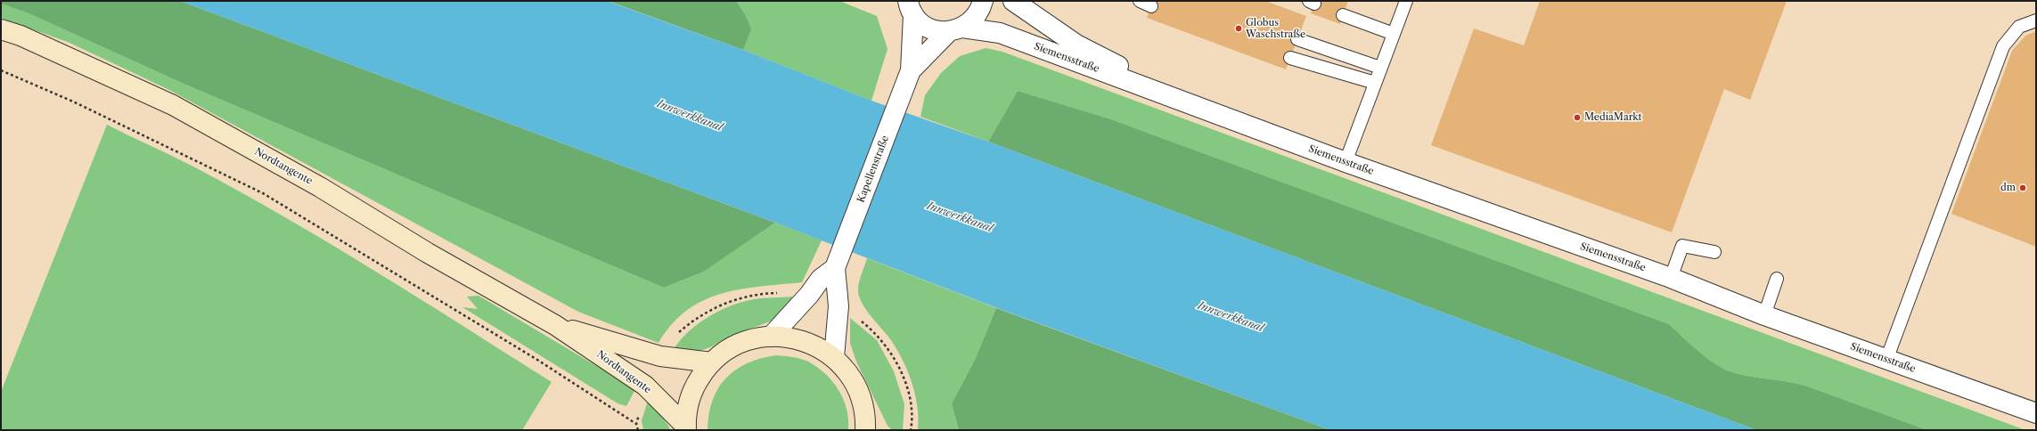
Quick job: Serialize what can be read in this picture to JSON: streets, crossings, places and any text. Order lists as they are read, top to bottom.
{
  "streets": {
    "main road": ["Nordtangente"],
    "street": ["Siemensstraße", "Kapellenstraße"]
  },
  "crossings": [
    ["Siemensstraße", "Kapellenstraße"],
    ["Nordtangente", "Kapellenstraße"]
  ],
  "water": ["Innwerkkanal"],
  "places": ["Globus Waschstraße", "MediaMarkt", "dm"]
}
